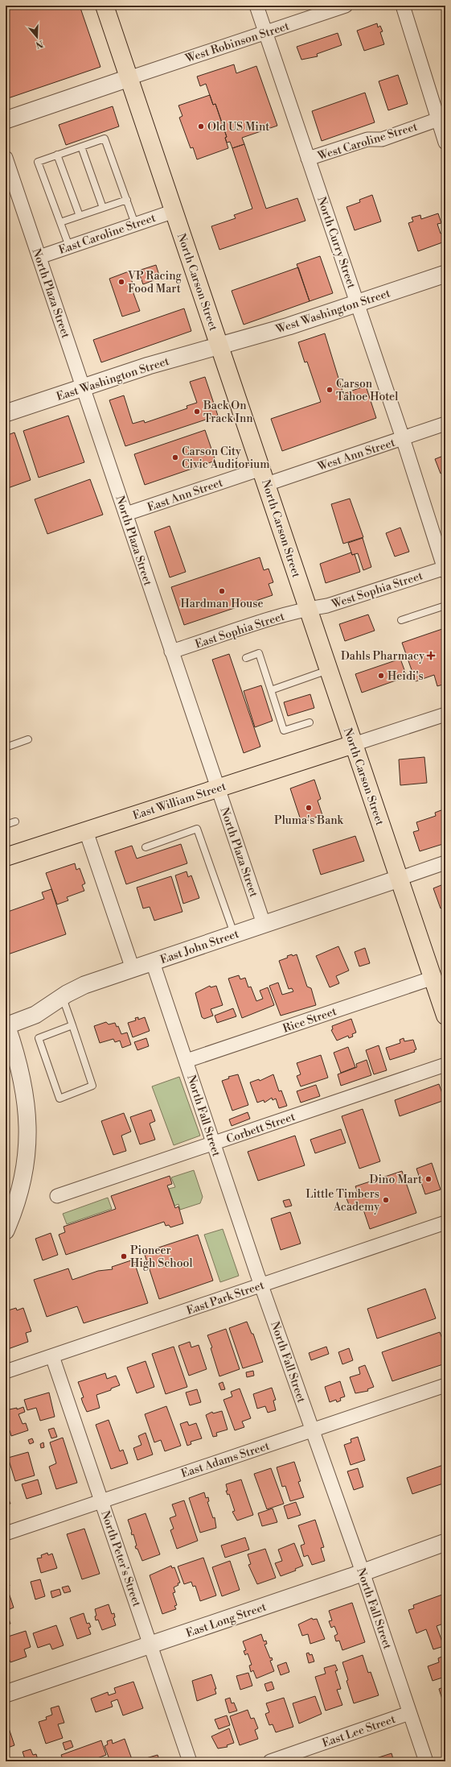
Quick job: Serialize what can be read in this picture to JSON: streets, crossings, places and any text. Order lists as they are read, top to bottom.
{
  "streets": {
    "main road": ["North Carson Street", "East William Street"],
    "street": [
      "West Robinson Street",
      "West Caroline Street",
      "East Caroline Street",
      "North Curry Street",
      "North Plaza Street",
      "West Washington Street",
      "East Washington Street",
      "West Ann Street",
      "East Ann Street",
      "West Sophia Street",
      "East Sophia Street",
      "East John Street",
      "Rice Street",
      "North Fall Street",
      "Corbett Street",
      "East Park Street",
      "East Adams Street",
      "North Peter's Street",
      "East Long Street",
      "East Lee Street"
    ]
  },
  "crossings": [
    ["West Robinson Street", "North Curry Street"],
    ["West Robinson Street", "North Carson Street"],
    ["West Caroline Street", "North Curry Street"],
    ["East Caroline Street", "North Carson Street"],
    ["East Caroline Street", "North Plaza Street"],
    ["North Curry Street", "West Washington Street"],
    ["North Curry Street", "West Ann Street"],
    ["North Curry Street", "West Sophia Street"],
    ["North Carson Street", "West Washington Street"],
    ["North Carson Street", "East Washington Street"],
    ["North Carson Street", "West Ann Street"],
    ["North Carson Street", "East Ann Street"],
    ["North Carson Street", "West Sophia Street"],
    ["North Carson Street", "East Sophia Street"],
    ["North Carson Street", "East William Street"],
    ["North Carson Street", "East John Street"],
    ["North Carson Street", "Rice Street"],
    ["North Plaza Street", "East Washington Street"],
    ["North Plaza Street", "East Ann Street"],
    ["North Plaza Street", "East Sophia Street"],
    ["North Plaza Street", "East William Street"],
    ["North Plaza Street", "East John Street"],
    ["West Washington Street", "East Washington Street"],
    ["West Ann Street", "East Ann Street"],
    ["West Sophia Street", "East Sophia Street"],
    ["East John Street", "North Fall Street"],
    ["Rice Street", "North Fall Street"],
    ["North Fall Street", "Corbett Street"],
    ["North Fall Street", "East Park Street"],
    ["North Fall Street", "East Adams Street"],
    ["North Fall Street", "East Long Street"],
    ["North Fall Street", "East Lee Street"],
    ["East Park Street", "North Peter's Street"],
    ["East Adams Street", "North Peter's Street"],
    ["North Peter's Street", "East Long Street"]
  ],
  "places": {
    "other": [
      "Old US Mint",
      "VP Racing Food Mart",
      "Carson Tahoe Hotel",
      "Back On Track Inn",
      "Carson City Civic Auditorium",
      "Hardman House",
      "Heidi's",
      "Pluma's Bank",
      "Dino Mart",
      "Little Timbers Academy",
      "Pioneer High School"
    ],
    "health": ["Dahls Pharmacy"]
  },
  "north": "bottom"
}
